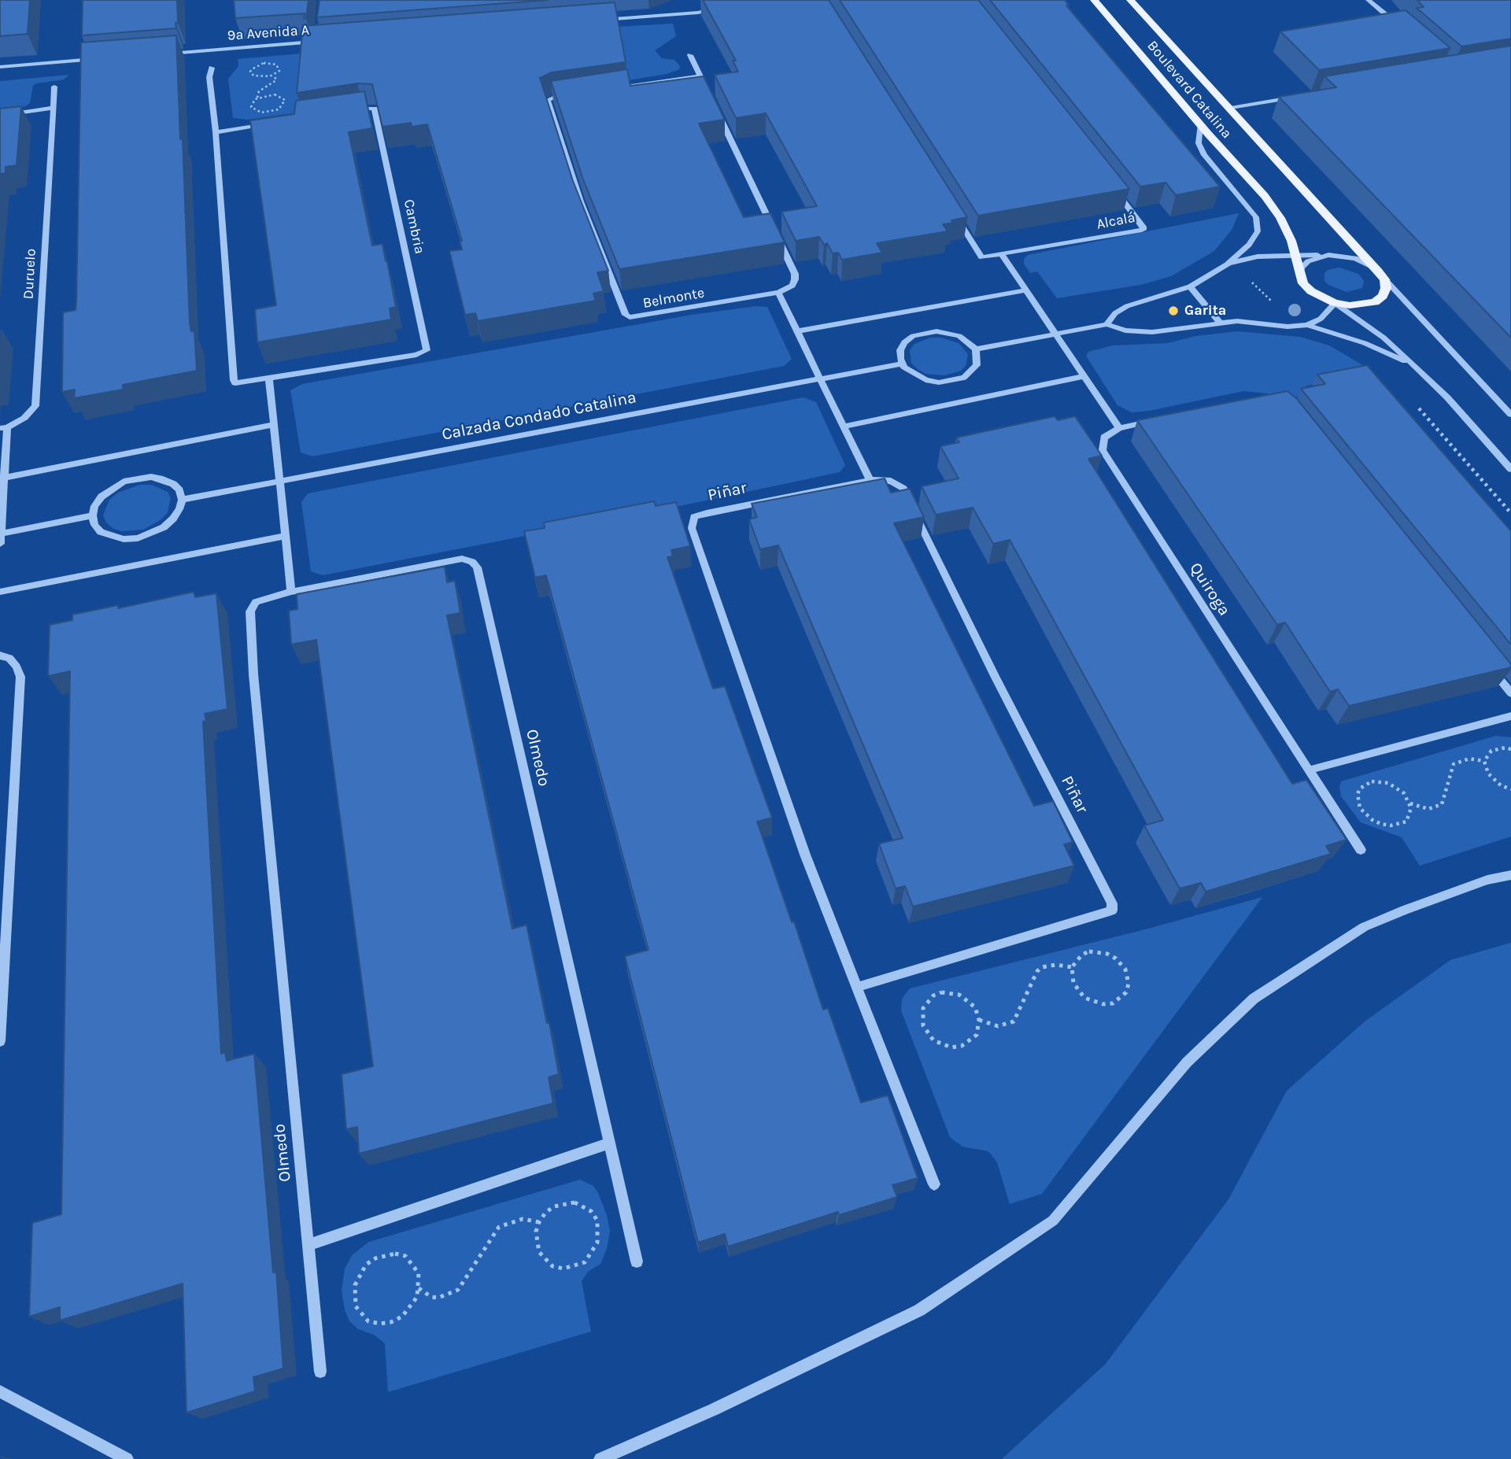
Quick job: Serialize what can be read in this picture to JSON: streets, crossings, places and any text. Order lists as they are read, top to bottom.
{
  "streets": {
    "main road": ["Boulevard Catalina"],
    "street": [
      "9a Avenida A",
      "Alcalá",
      "Cambria",
      "Duruelo",
      "Belmonte",
      "Calzada Condado Catalina",
      "Piñar",
      "Quiroga",
      "Olmedo"
    ]
  },
  "places": ["Garita"]
}
